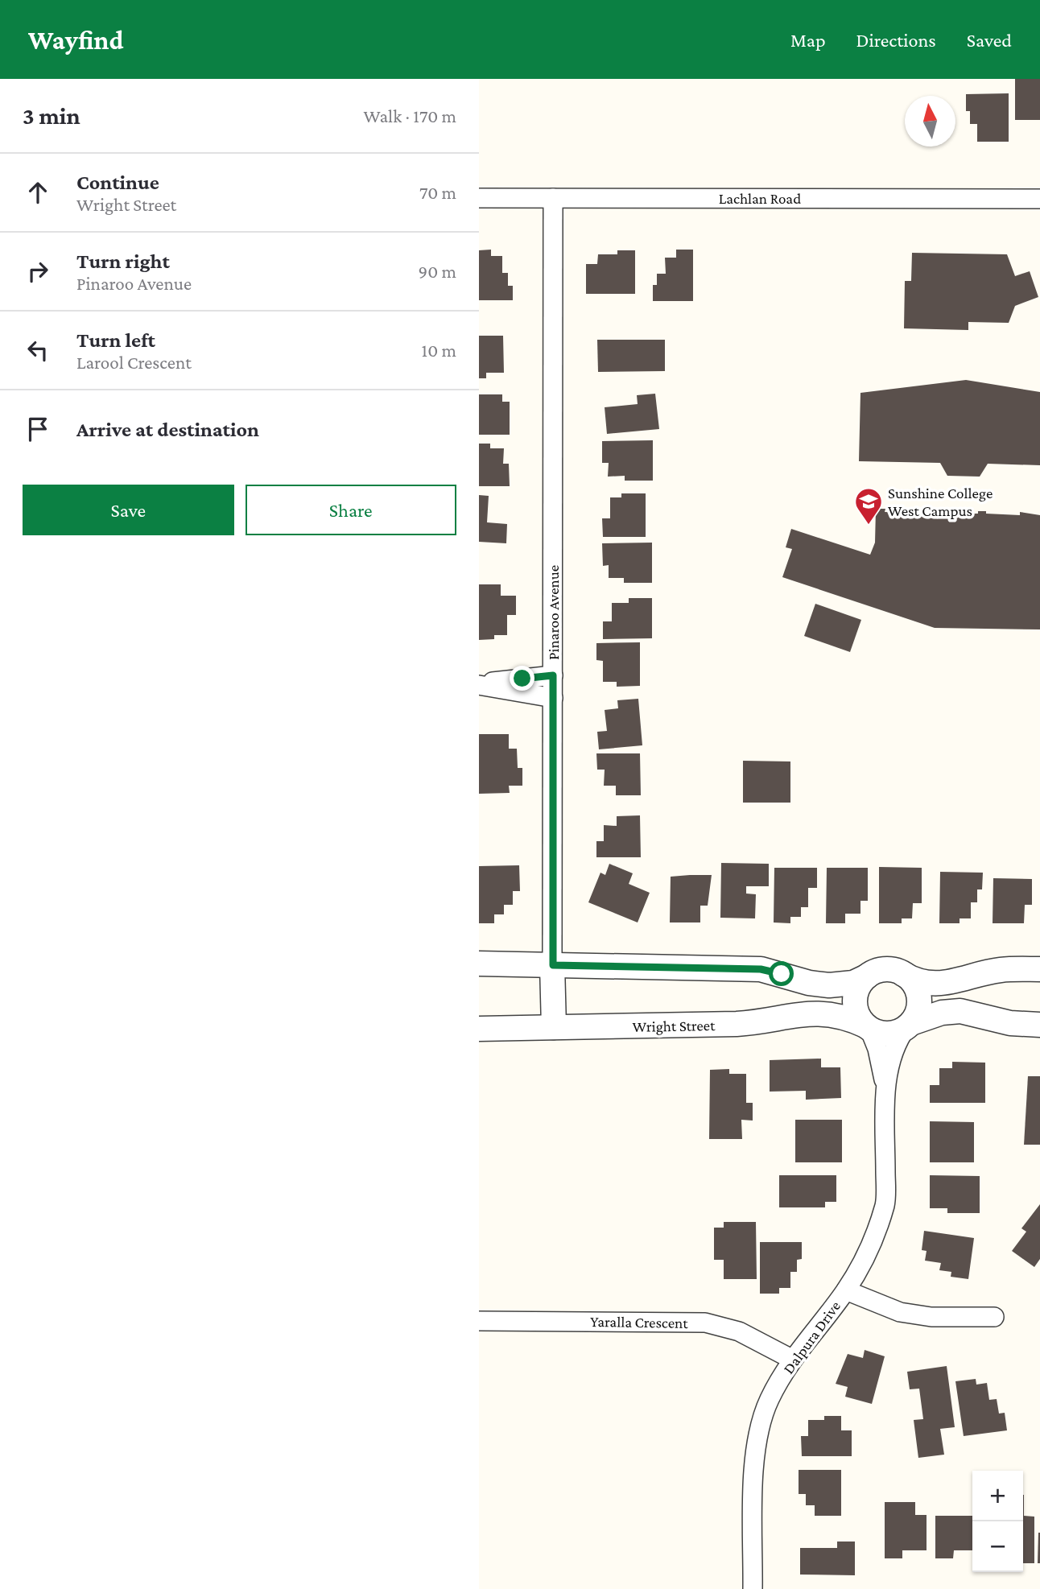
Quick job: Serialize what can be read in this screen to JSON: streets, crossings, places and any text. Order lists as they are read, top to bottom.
{
  "streets": {
    "street": [
      "Lachlan Road",
      "Pinaroo Avenue",
      "Wright Street",
      "Yaralla Crescent",
      "Dalpura Drive"
    ]
  },
  "crossings": [
    ["Lachlan Road", "Pinaroo Avenue"],
    ["Pinaroo Avenue", "Wright Street"],
    ["Wright Street", "Dalpura Drive"],
    ["Yaralla Crescent", "Dalpura Drive"]
  ],
  "places": {
    "school or university": ["Sunshine College West Campus"]
  },
  "north": "top",
  "page": {
    "header": "Wayfind",
    "nav": ["Map", "Directions", "Saved"],
    "heading": ["3 min", "Walk · 170 m"],
    "list": [
      ["Continue", "Wright Street", "70 m"],
      ["Turn right", "Pinaroo Avenue", "90 m"],
      ["Turn left", "Larool Crescent", "10 m"],
      "Arrive at destination"
    ],
    "buttons": ["Save", "Share"],
    "map_buttons": ["+", "−"]
  }
}
